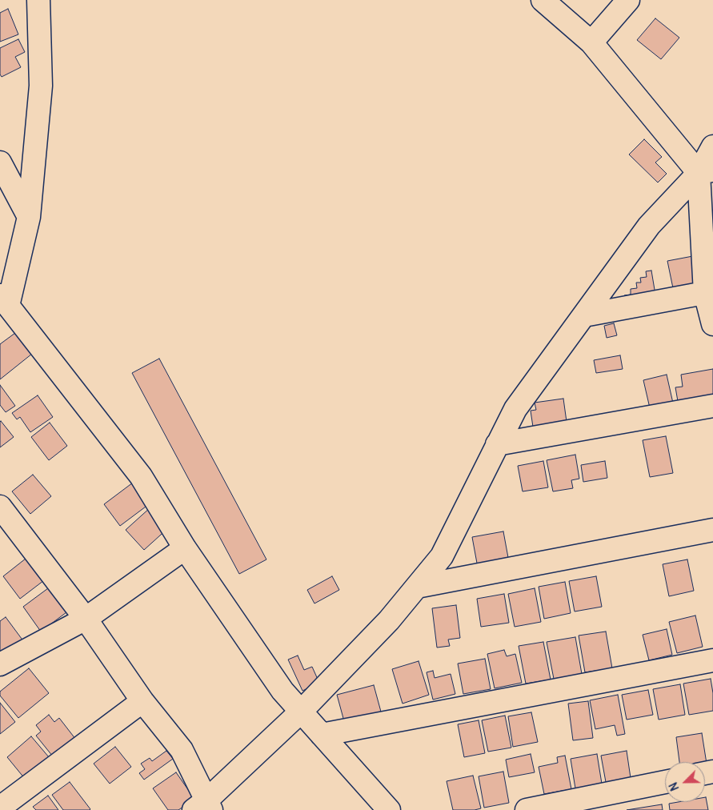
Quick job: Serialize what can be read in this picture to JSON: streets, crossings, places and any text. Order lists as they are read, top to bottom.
{
  "north": "bottom left"
}
